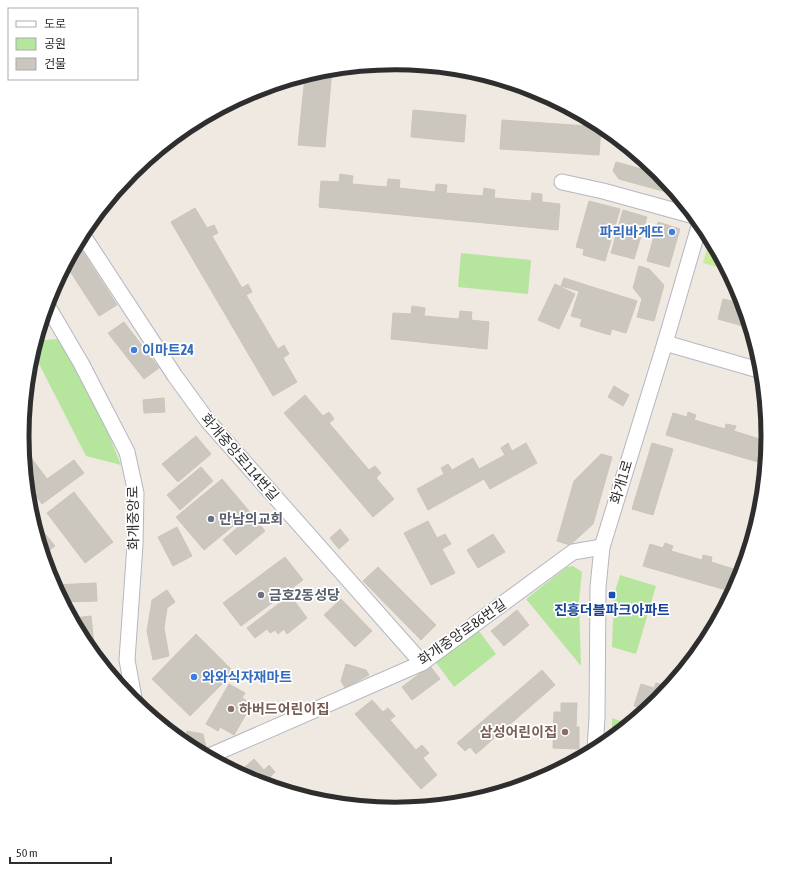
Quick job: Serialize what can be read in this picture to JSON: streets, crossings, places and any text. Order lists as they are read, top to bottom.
{
  "streets": {
    "street": [
      "화개중앙로114번길",
      "화개1로",
      "화개중앙로",
      "화개중앙로86번길"
    ]
  },
  "crossings": [
    ["화개중앙로114번길", "화개중앙로86번길"],
    ["화개1로", "화개중앙로86번길"]
  ],
  "places": {
    "other": [
      "파리바게뜨",
      "이마트24",
      "만남의교회",
      "금호2동성당",
      "와와식자재마트",
      "하버드어린이집",
      "삼성어린이집"
    ],
    "transit": ["진흥더블파크아파트"]
  },
  "legend": ["도로", "공원", "건물"],
  "scale_bar": "50 m"
}
